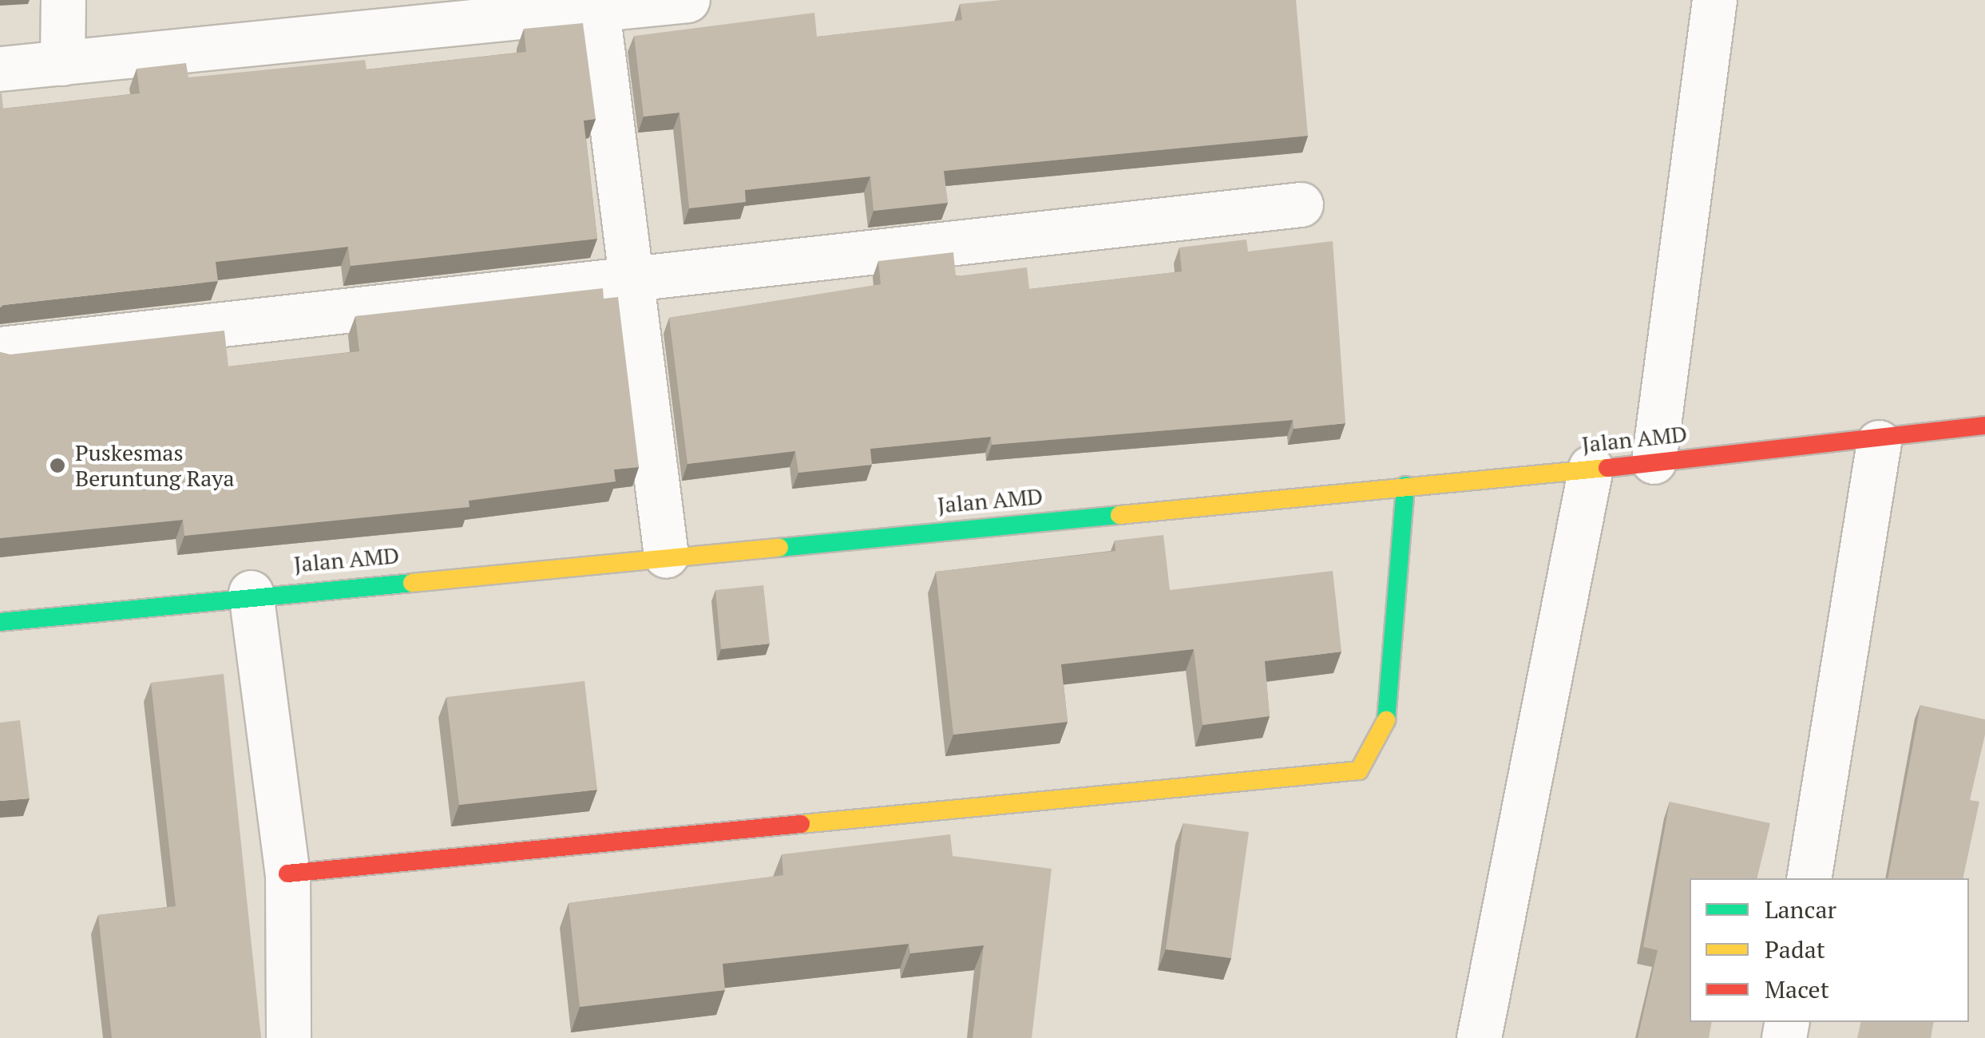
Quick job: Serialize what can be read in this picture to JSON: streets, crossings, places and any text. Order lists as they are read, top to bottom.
{
  "streets": {
    "street": ["Jalan AMD"]
  },
  "places": ["Puskesmas Beruntung Raya"],
  "legend": ["Lancar", "Padat", "Macet"]
}
